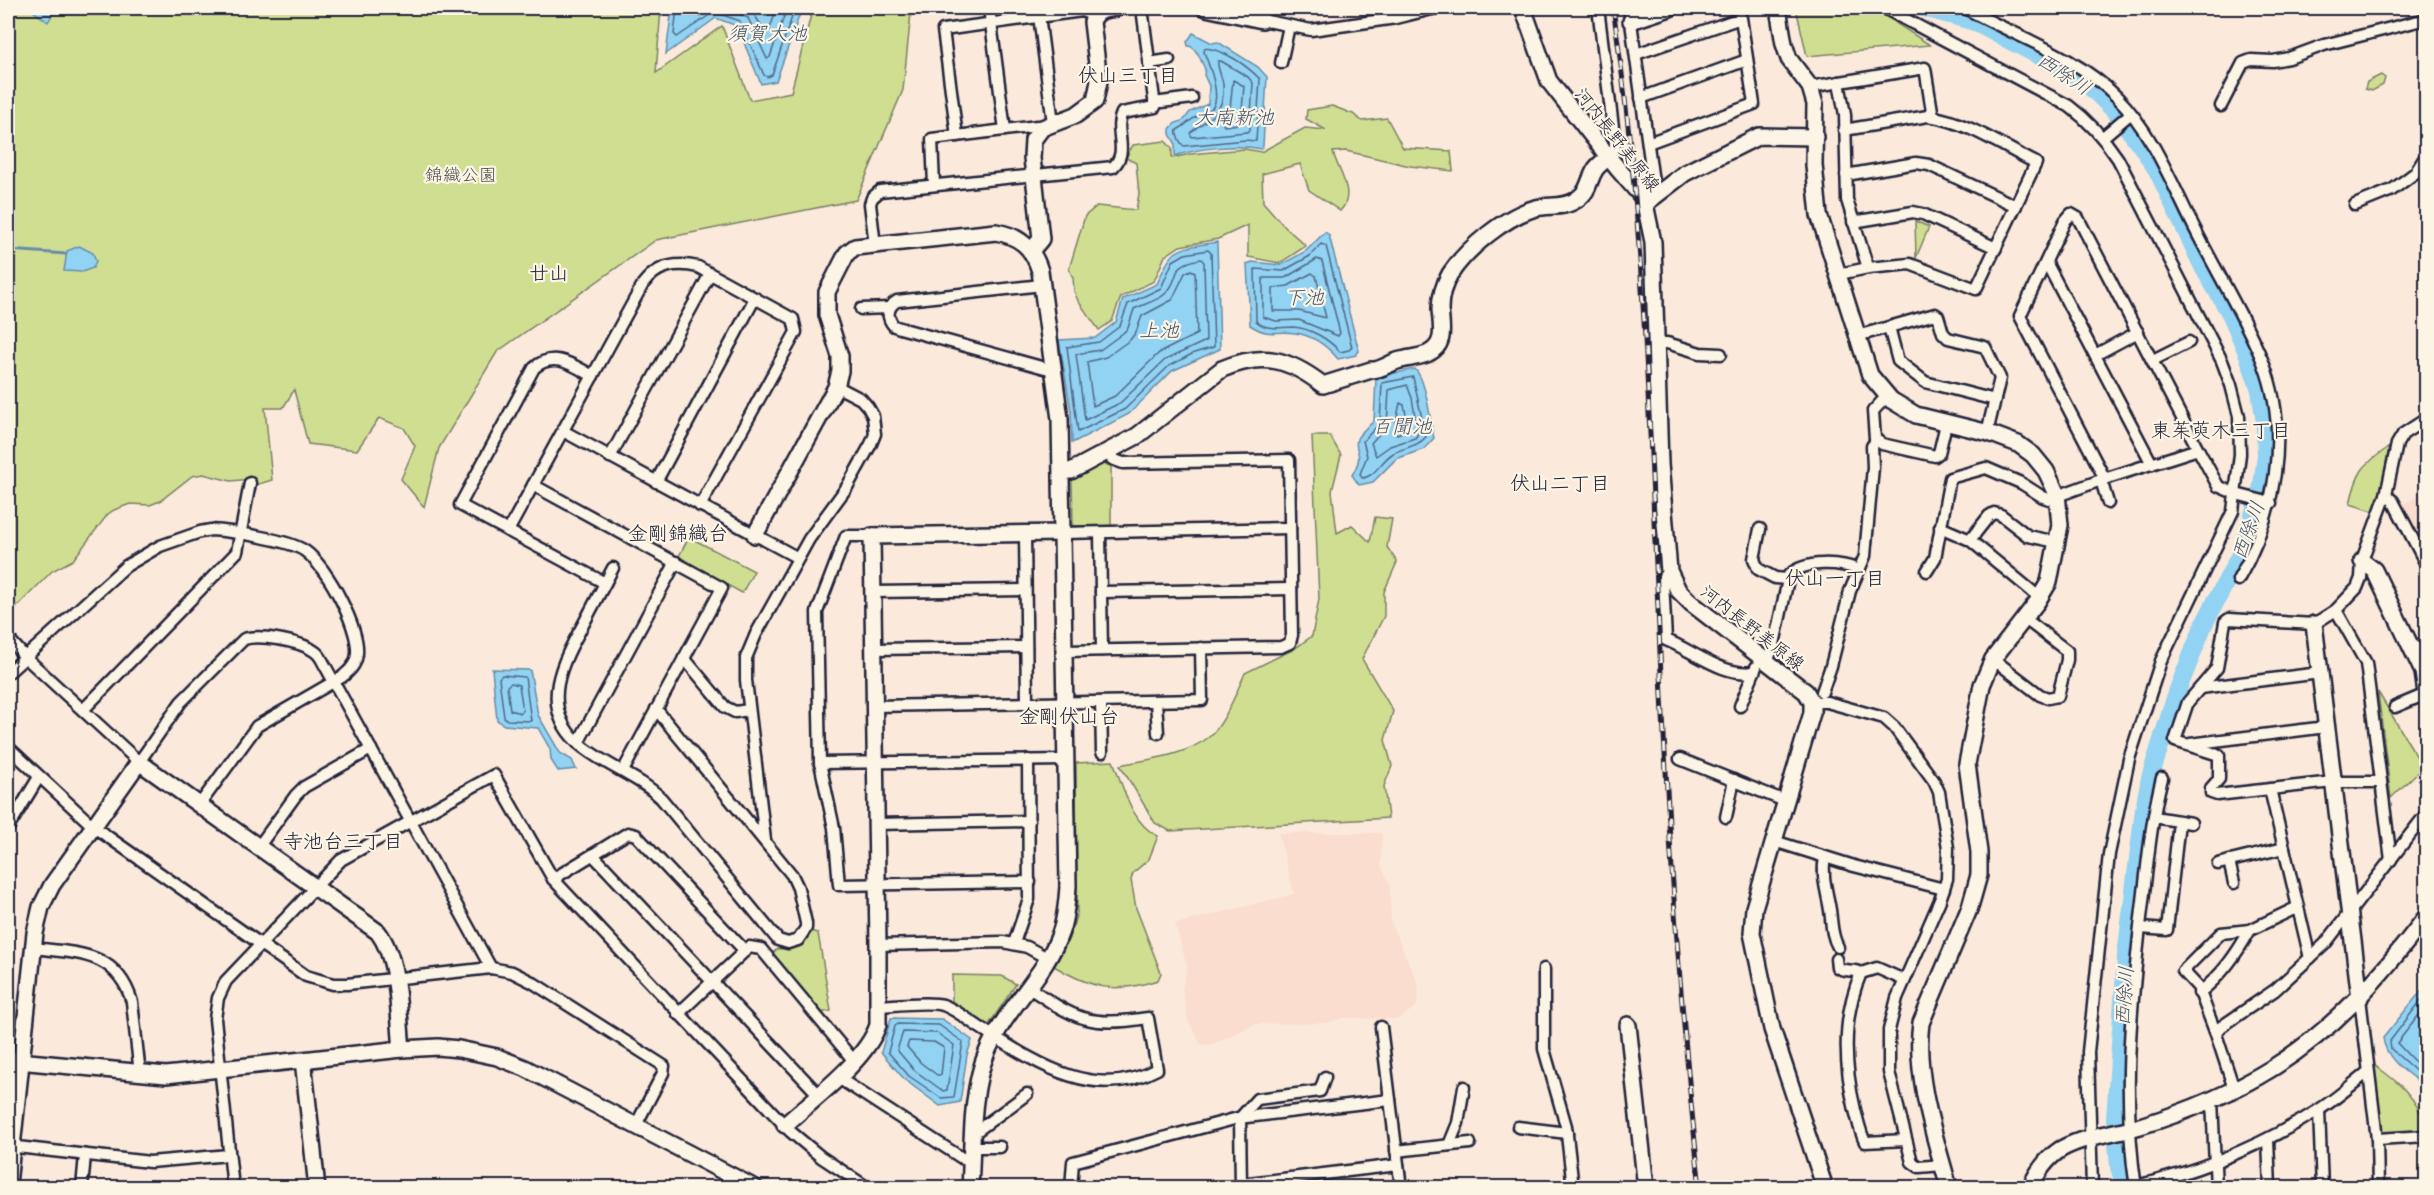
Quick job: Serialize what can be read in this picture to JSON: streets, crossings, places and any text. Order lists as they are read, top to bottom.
{
  "streets": {
    "street": ["河内長野美原線"]
  },
  "districts": [
    "伏山三丁目",
    "廿山",
    "東茱萸木三丁目",
    "伏山二丁目",
    "金剛錦織台",
    "伏山一丁目",
    "金剛伏山台",
    "寺池台三丁目"
  ],
  "water": [
    "須賀大池",
    "西除川",
    "大南新池",
    "下池",
    "上池",
    "百聞池"
  ],
  "parks": ["錦織公園"]
}
